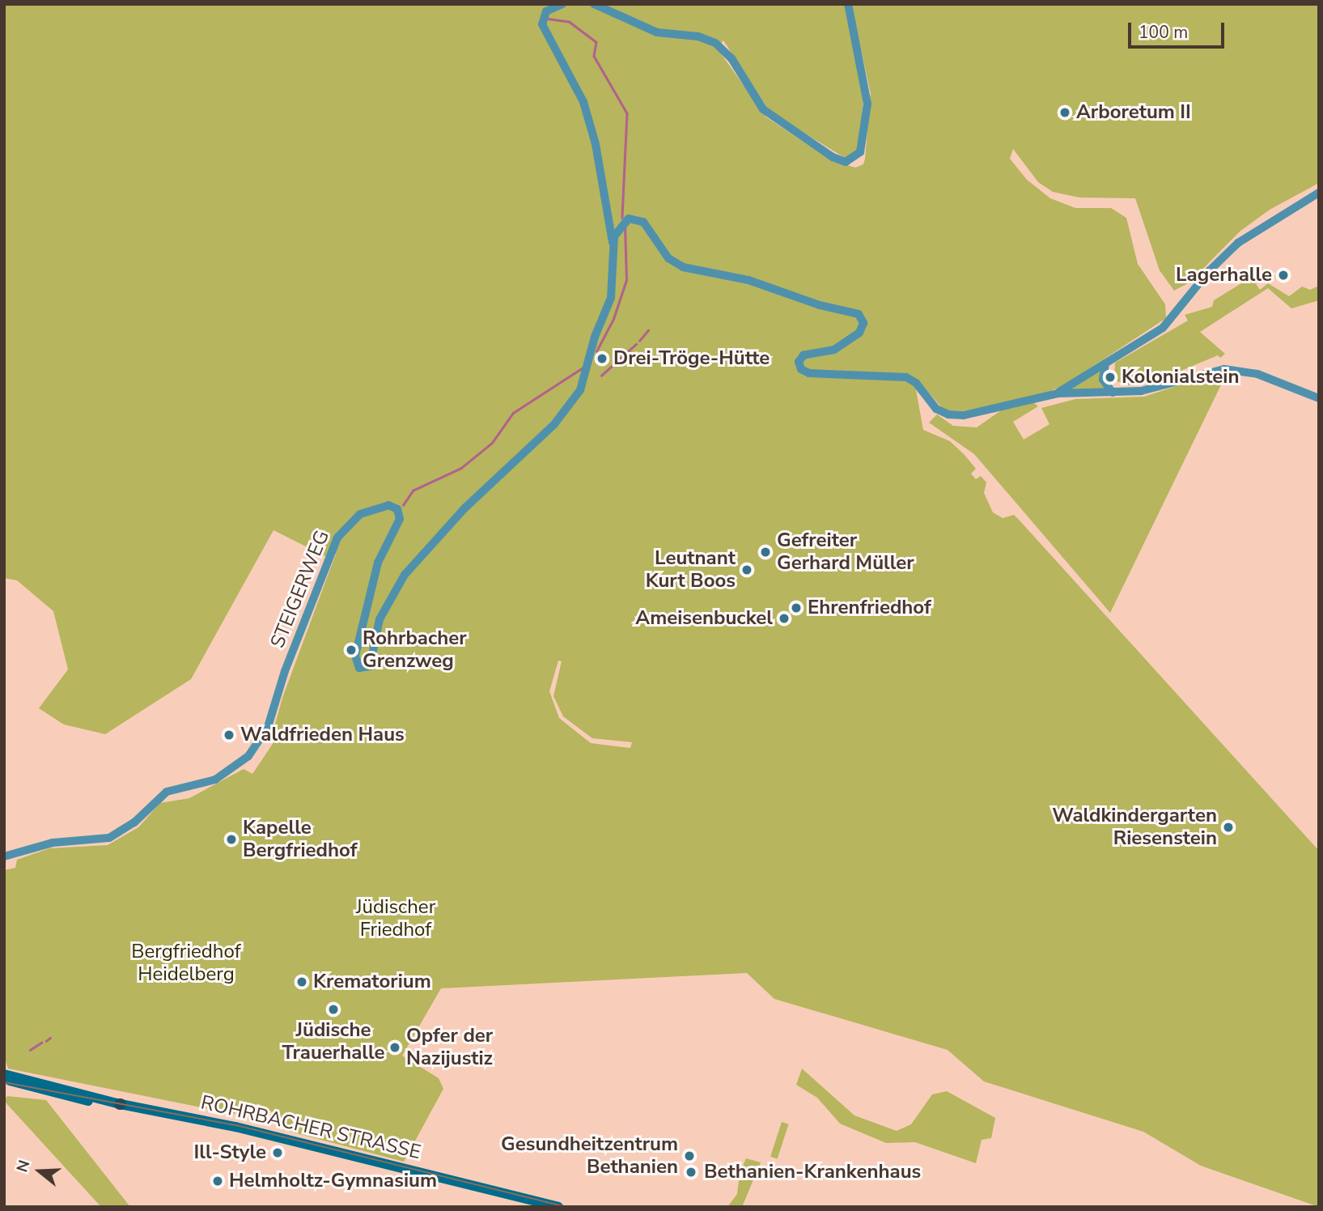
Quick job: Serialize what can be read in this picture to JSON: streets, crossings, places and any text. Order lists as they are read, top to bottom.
{
  "streets": {
    "main road": ["ROHRBACHER STRASSE"],
    "street": ["STEIGERWEG"]
  },
  "parks": ["Jüdischer Friedhof", "Bergfriedhof Heidelberg"],
  "places": [
    "Arboretum II",
    "Lagerhalle",
    "Drei-Tröge-Hütte",
    "Kolonialstein",
    "Gefreiter Gerhard Müller",
    "Leutnant Kurt Boos",
    "Ehrenfriedhof",
    "Ameisenbuckel",
    "Rohrbacher Grenzweg",
    "Waldfrieden Haus",
    "Waldkindergarten Riesenstein",
    "Kapelle Bergfriedhof",
    "Krematorium",
    "Jüdische Trauerhalle",
    "Opfer der Nazijustiz",
    "Ill-Style",
    "Gesundheitzentrum Bethanien",
    "Bethanien-Krankenhaus",
    "Helmholtz-Gymnasium"
  ],
  "scale_bar": "100 m",
  "north": "left"
}
